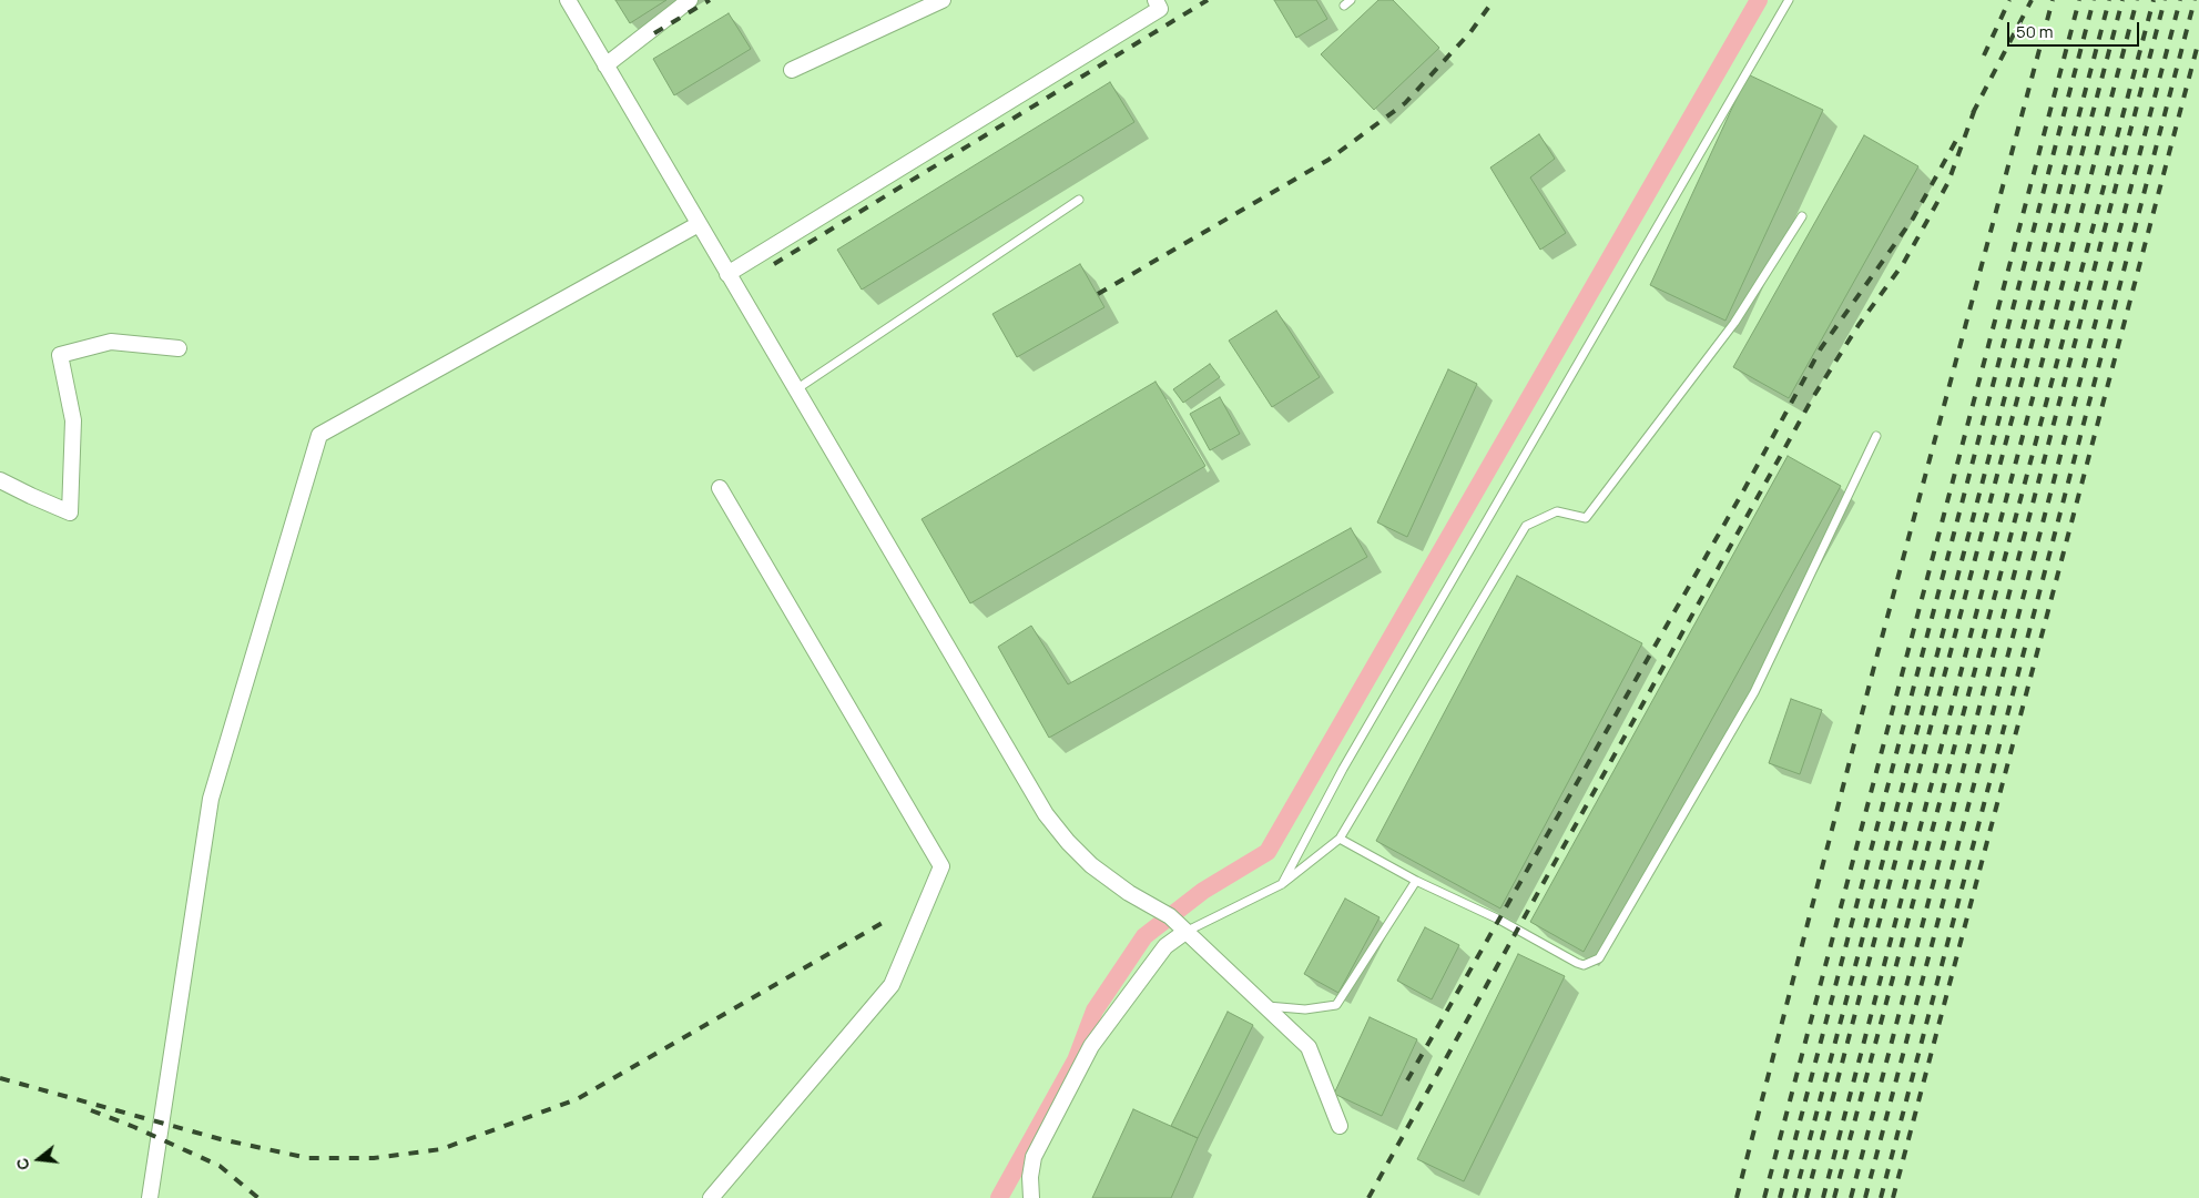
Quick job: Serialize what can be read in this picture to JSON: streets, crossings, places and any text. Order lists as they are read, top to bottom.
{
  "scale_bar": "50 m",
  "north": "left"
}
